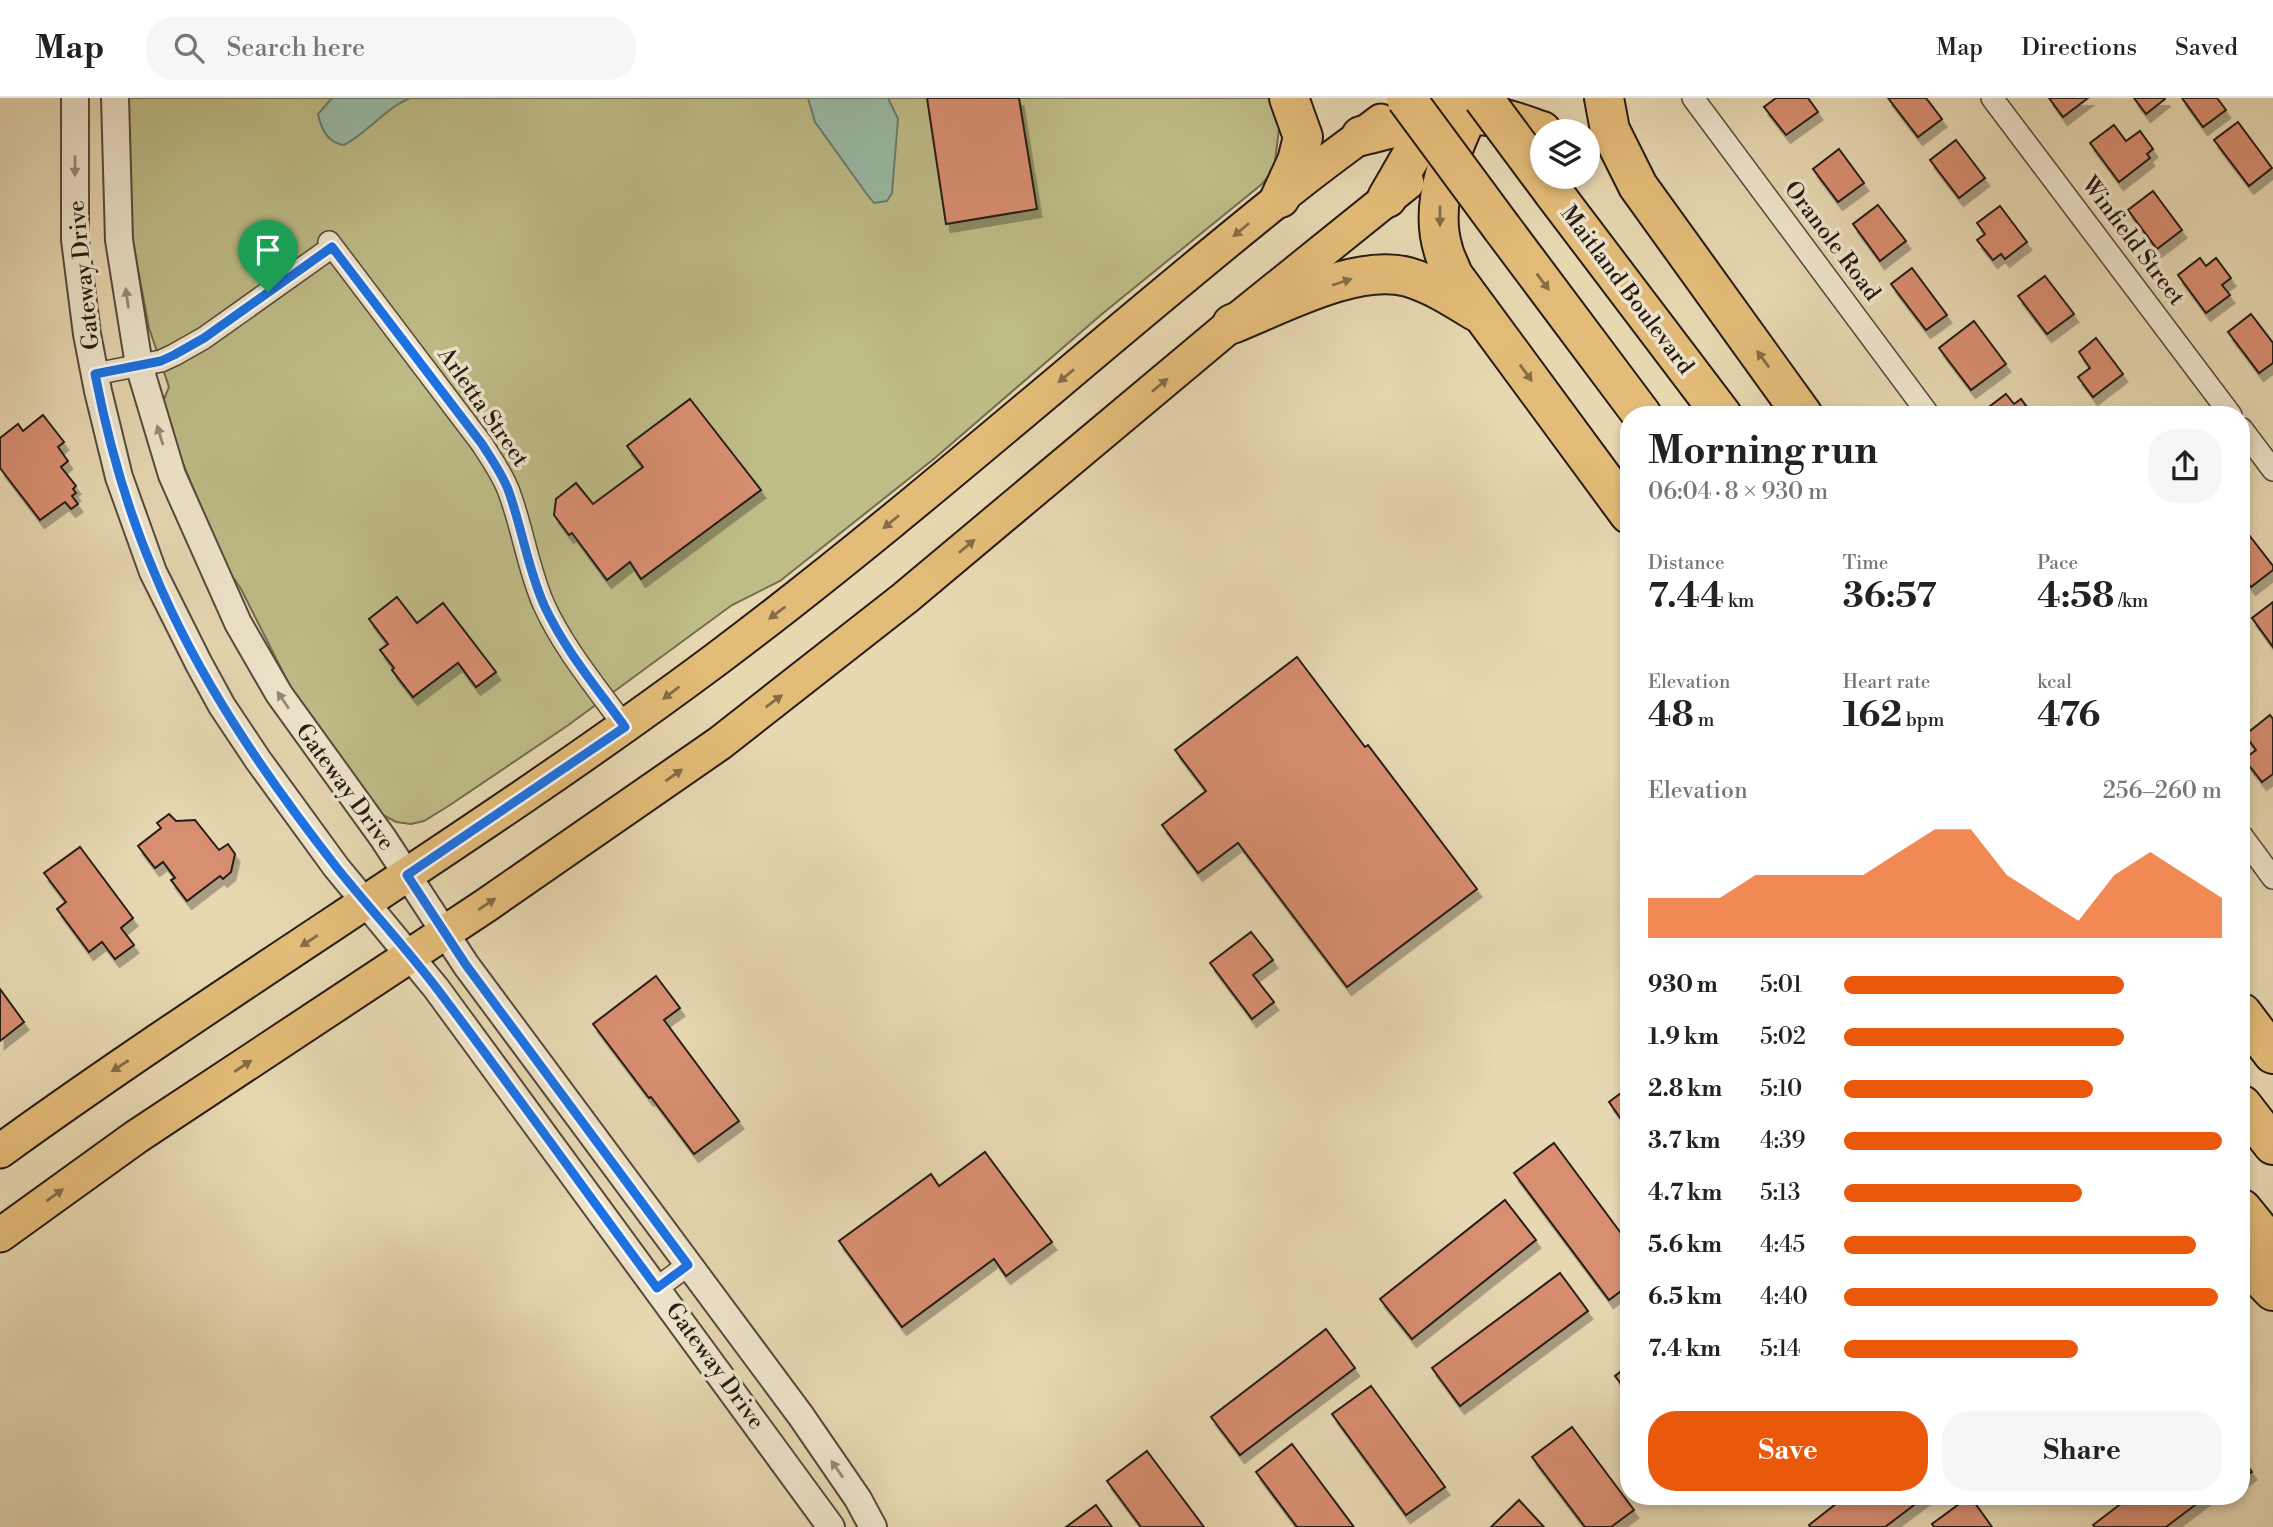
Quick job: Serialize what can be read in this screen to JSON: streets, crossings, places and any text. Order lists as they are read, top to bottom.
{
  "streets": {
    "highway": ["Maitland Boulevard"],
    "street": [
      "Oranole Road",
      "Winfield Street",
      "Gateway Drive",
      "Arletta Street"
    ]
  },
  "crossings": [
    ["Gateway Drive", "Arletta Street"]
  ],
  "page": {
    "header": "Map",
    "search": "Search here",
    "nav": ["Map", "Directions", "Saved"],
    "heading": ["Morning run", "06:04 · 8 × 930 m"],
    "stats": [
      ["Distance", "7.44 km"],
      ["Time", "36:57"],
      ["Pace", "4:58 /km"],
      ["Elevation", "48 m"],
      ["Heart rate", "162 bpm"],
      ["kcal", "476"]
    ],
    "chart": ["Elevation", "256–260 m"],
    "list": [
      {
        "name": "930 m",
        "note": "5:01"
      },
      {
        "name": "1.9 km",
        "note": "5:02"
      },
      {
        "name": "2.8 km",
        "note": "5:10"
      },
      {
        "name": "3.7 km",
        "note": "4:39"
      },
      {
        "name": "4.7 km",
        "note": "5:13"
      },
      {
        "name": "5.6 km",
        "note": "4:45"
      },
      {
        "name": "6.5 km",
        "note": "4:40"
      },
      {
        "name": "7.4 km",
        "note": "5:14"
      }
    ],
    "buttons": ["Save", "Share"]
  }
}
